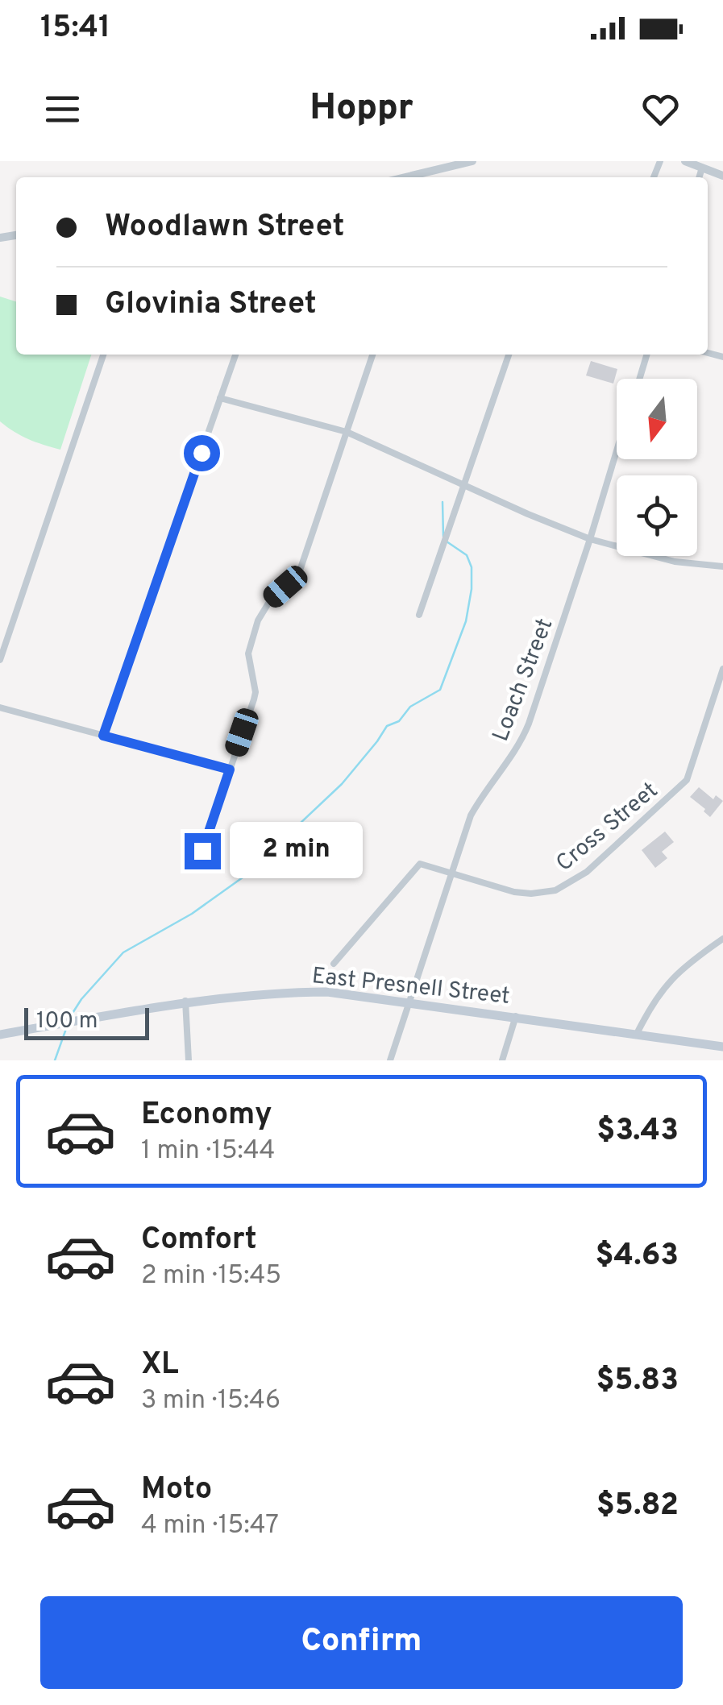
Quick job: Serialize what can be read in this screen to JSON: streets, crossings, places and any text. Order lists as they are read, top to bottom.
{
  "streets": {
    "main road": ["East Presnell Street"],
    "street": ["Loach Street", "Cross Street"]
  },
  "crossings": [
    ["Loach Street", "Cross Street"],
    ["Loach Street", "East Presnell Street"]
  ],
  "scale_bar": "100 m",
  "north": "bottom",
  "page": {
    "status": "15:41",
    "header": "Hoppr",
    "banner": ["Woodlawn Street", "Glovinia Street"],
    "bubble": "2 min",
    "scale": "100 m",
    "list": [
      {
        "name": "Economy",
        "note": "1 min · 15:44",
        "value": "$3.43"
      },
      {
        "name": "Comfort",
        "note": "2 min · 15:45",
        "value": "$4.63"
      },
      {
        "name": "XL",
        "note": "3 min · 15:46",
        "value": "$5.83"
      },
      {
        "name": "Moto",
        "note": "4 min · 15:47",
        "value": "$5.82"
      }
    ],
    "buttons": "Confirm"
  }
}
